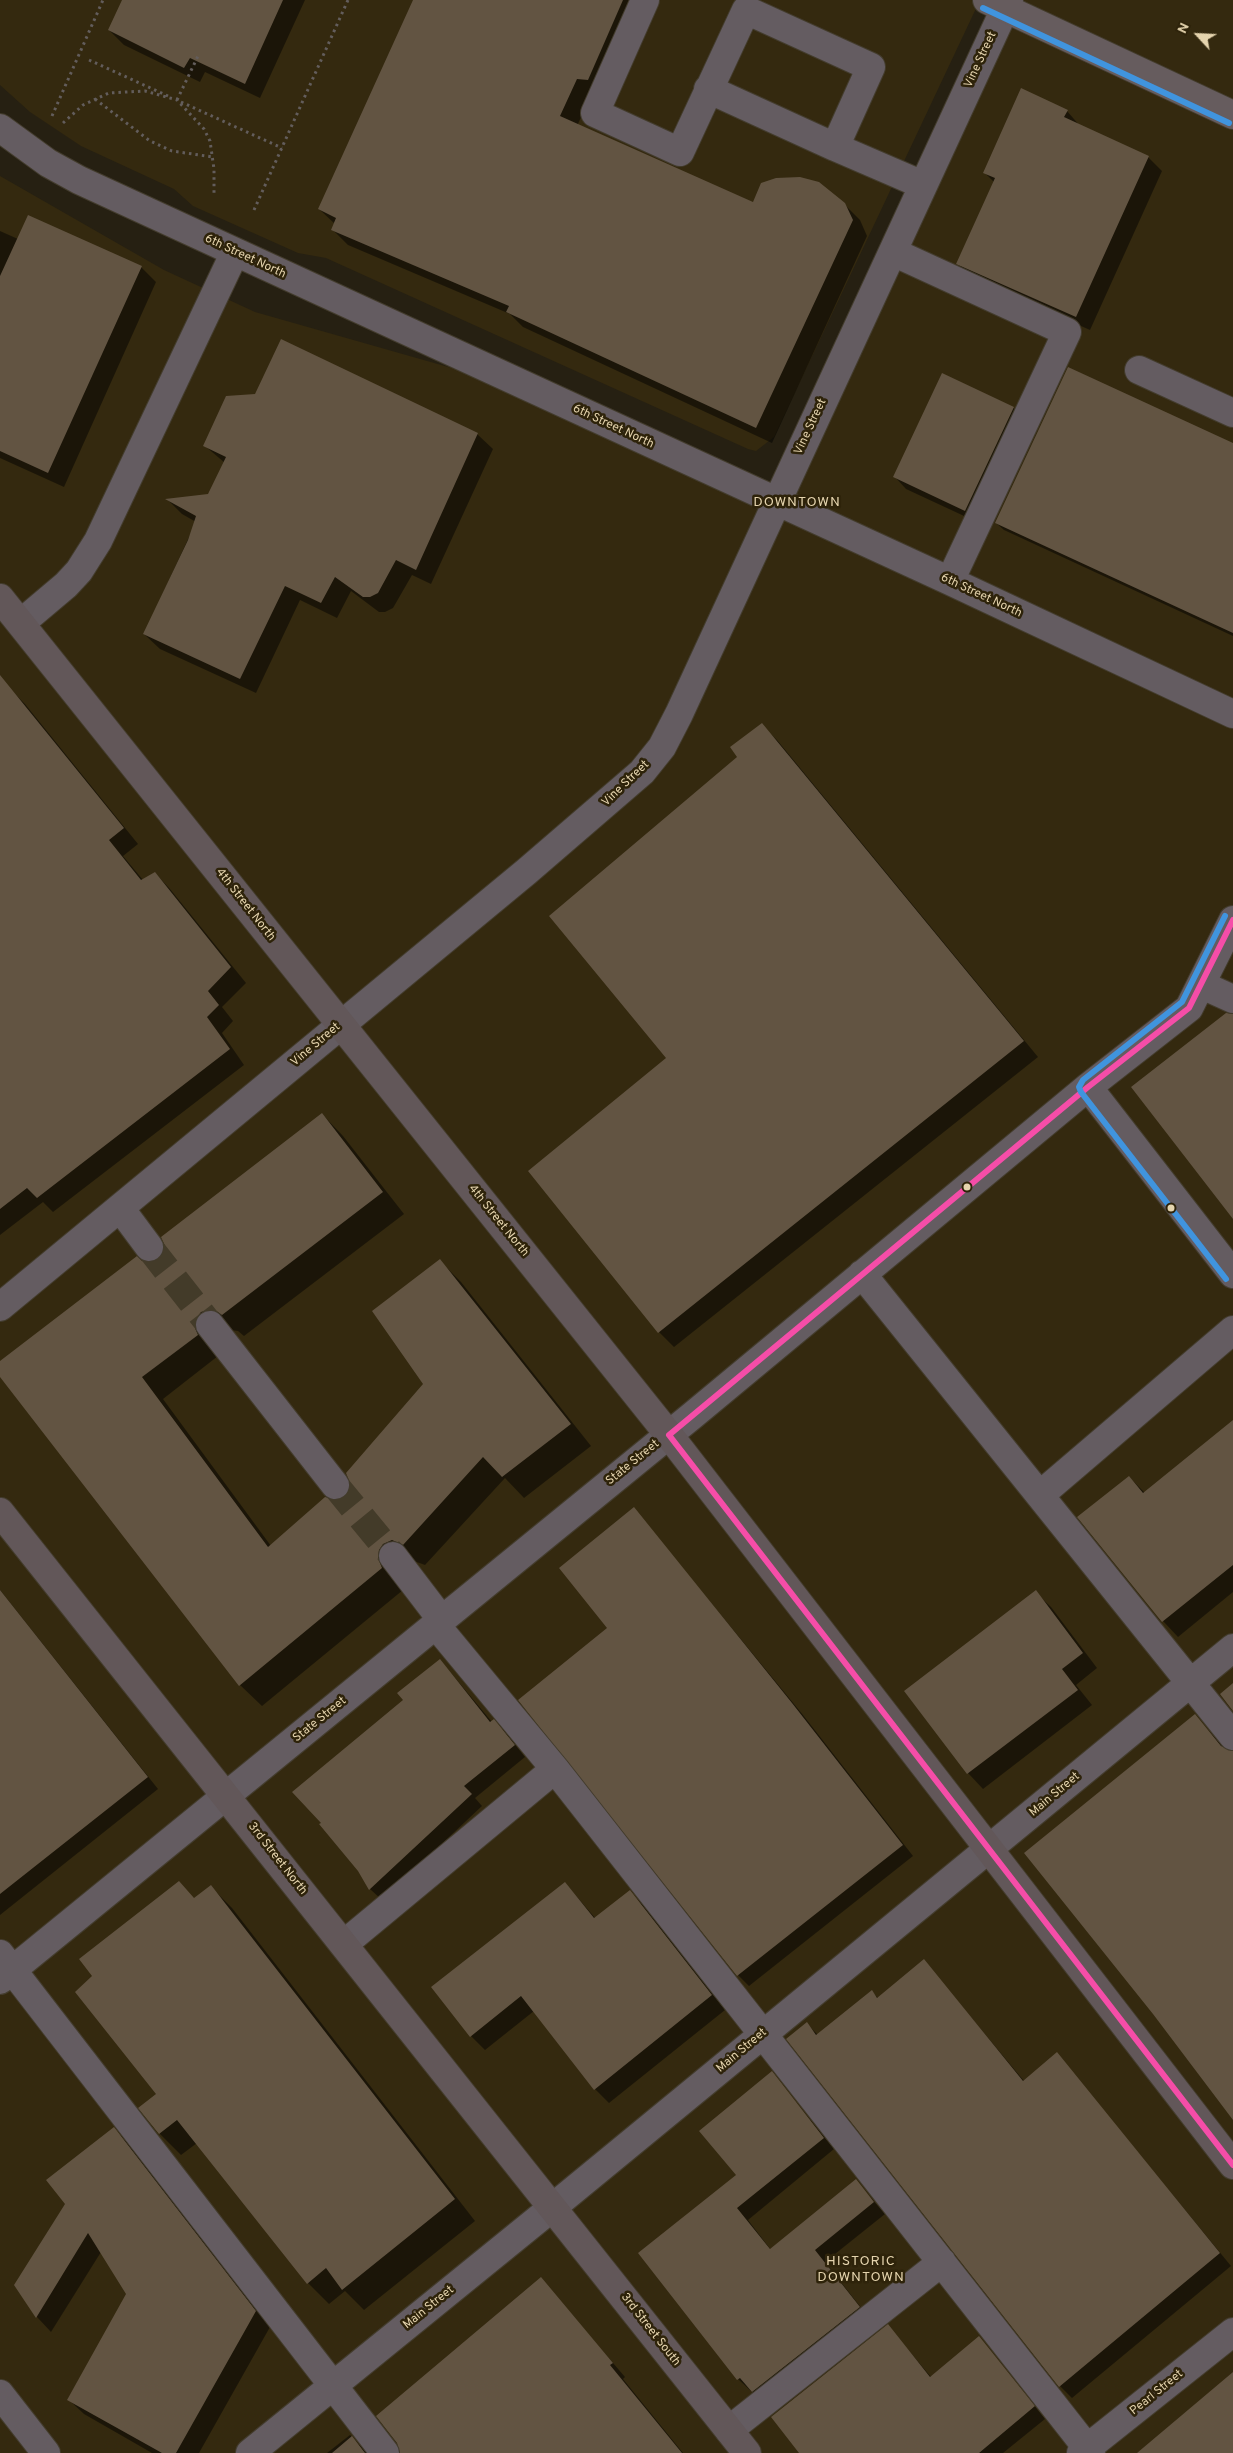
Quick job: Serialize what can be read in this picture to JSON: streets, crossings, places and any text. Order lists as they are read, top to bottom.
{
  "streets": {
    "highway": ["4th Street North", "3rd Street North", "3rd Street South"],
    "street": [
      "Vine Street",
      "6th Street North",
      "State Street",
      "Main Street",
      "Pearl Street"
    ]
  },
  "crossings": [
    ["Vine Street", "6th Street North"],
    ["Vine Street", "4th Street North"],
    ["4th Street North", "State Street"],
    ["4th Street North", "Main Street"],
    ["State Street", "3rd Street North"],
    ["Main Street", "3rd Street North"],
    ["Main Street", "3rd Street South"],
    ["3rd Street North", "3rd Street South"]
  ],
  "districts": ["DOWNTOWN", "HISTORIC DOWNTOWN"],
  "north": "top left"
}
